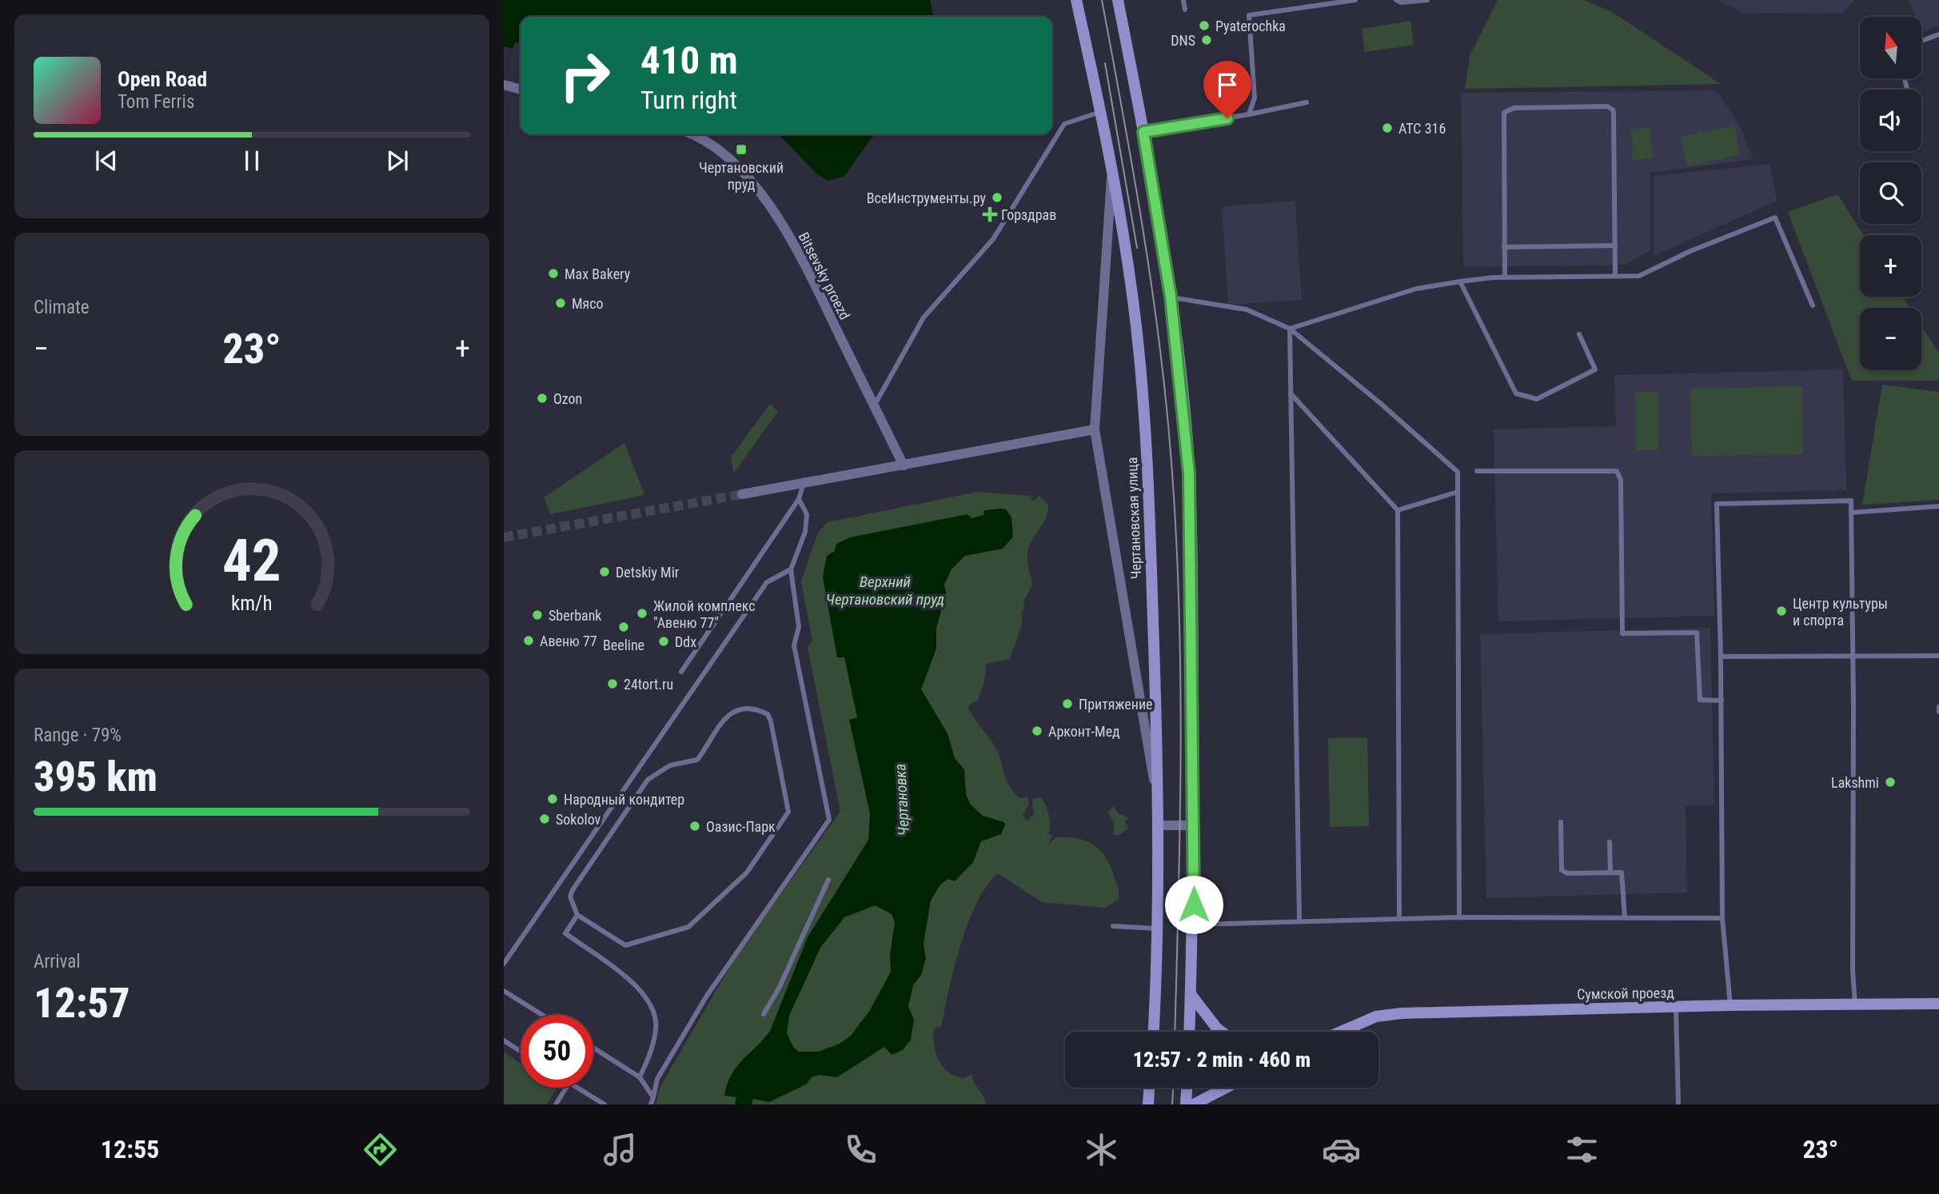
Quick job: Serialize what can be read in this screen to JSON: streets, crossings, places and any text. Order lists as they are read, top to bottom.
{
  "streets": {
    "main road": ["Чертановская улица", "Сумской проезд"],
    "street": ["Bitsevsky proezd"]
  },
  "water": ["Верхний Чертановский пруд", "Чертановка"],
  "places": {
    "other": [
      "Pyaterochka",
      "DNS",
      "АТС 316",
      "ВсеИнструменты.ру",
      "Max Bakery",
      "Мясо",
      "Ozon",
      "Detskiy Mir",
      "Центр культуры и спорта",
      "Жилой комплекс \"Авеню 77\"",
      "Sberbank",
      "Beeline",
      "Авеню 77",
      "Ddx",
      "24tort.ru",
      "Притяжение",
      "Арконт-Мед",
      "Lakshmi",
      "Народный кондитер",
      "Sokolov",
      "Оазис-Парк"
    ],
    "transit": ["Чертановский пруд"],
    "health": ["Горздрав"]
  },
  "north": "top",
  "page": {
    "map_buttons": ["+", "−"],
    "turn": ["410 m", "Turn right"],
    "song": ["Open Road", "Tom Ferris"],
    "tile": [
      "Climate",
      ["Range · 79%", "395 km"],
      ["Arrival", "12:57"]
    ],
    "heat": ["−", "23°", "+"],
    "limit": "50",
    "trip": "12:57 · 2 min · 460 m",
    "tabs": ["12:55", "23°"],
    "gauge": ["42", "km/h"]
  }
}
